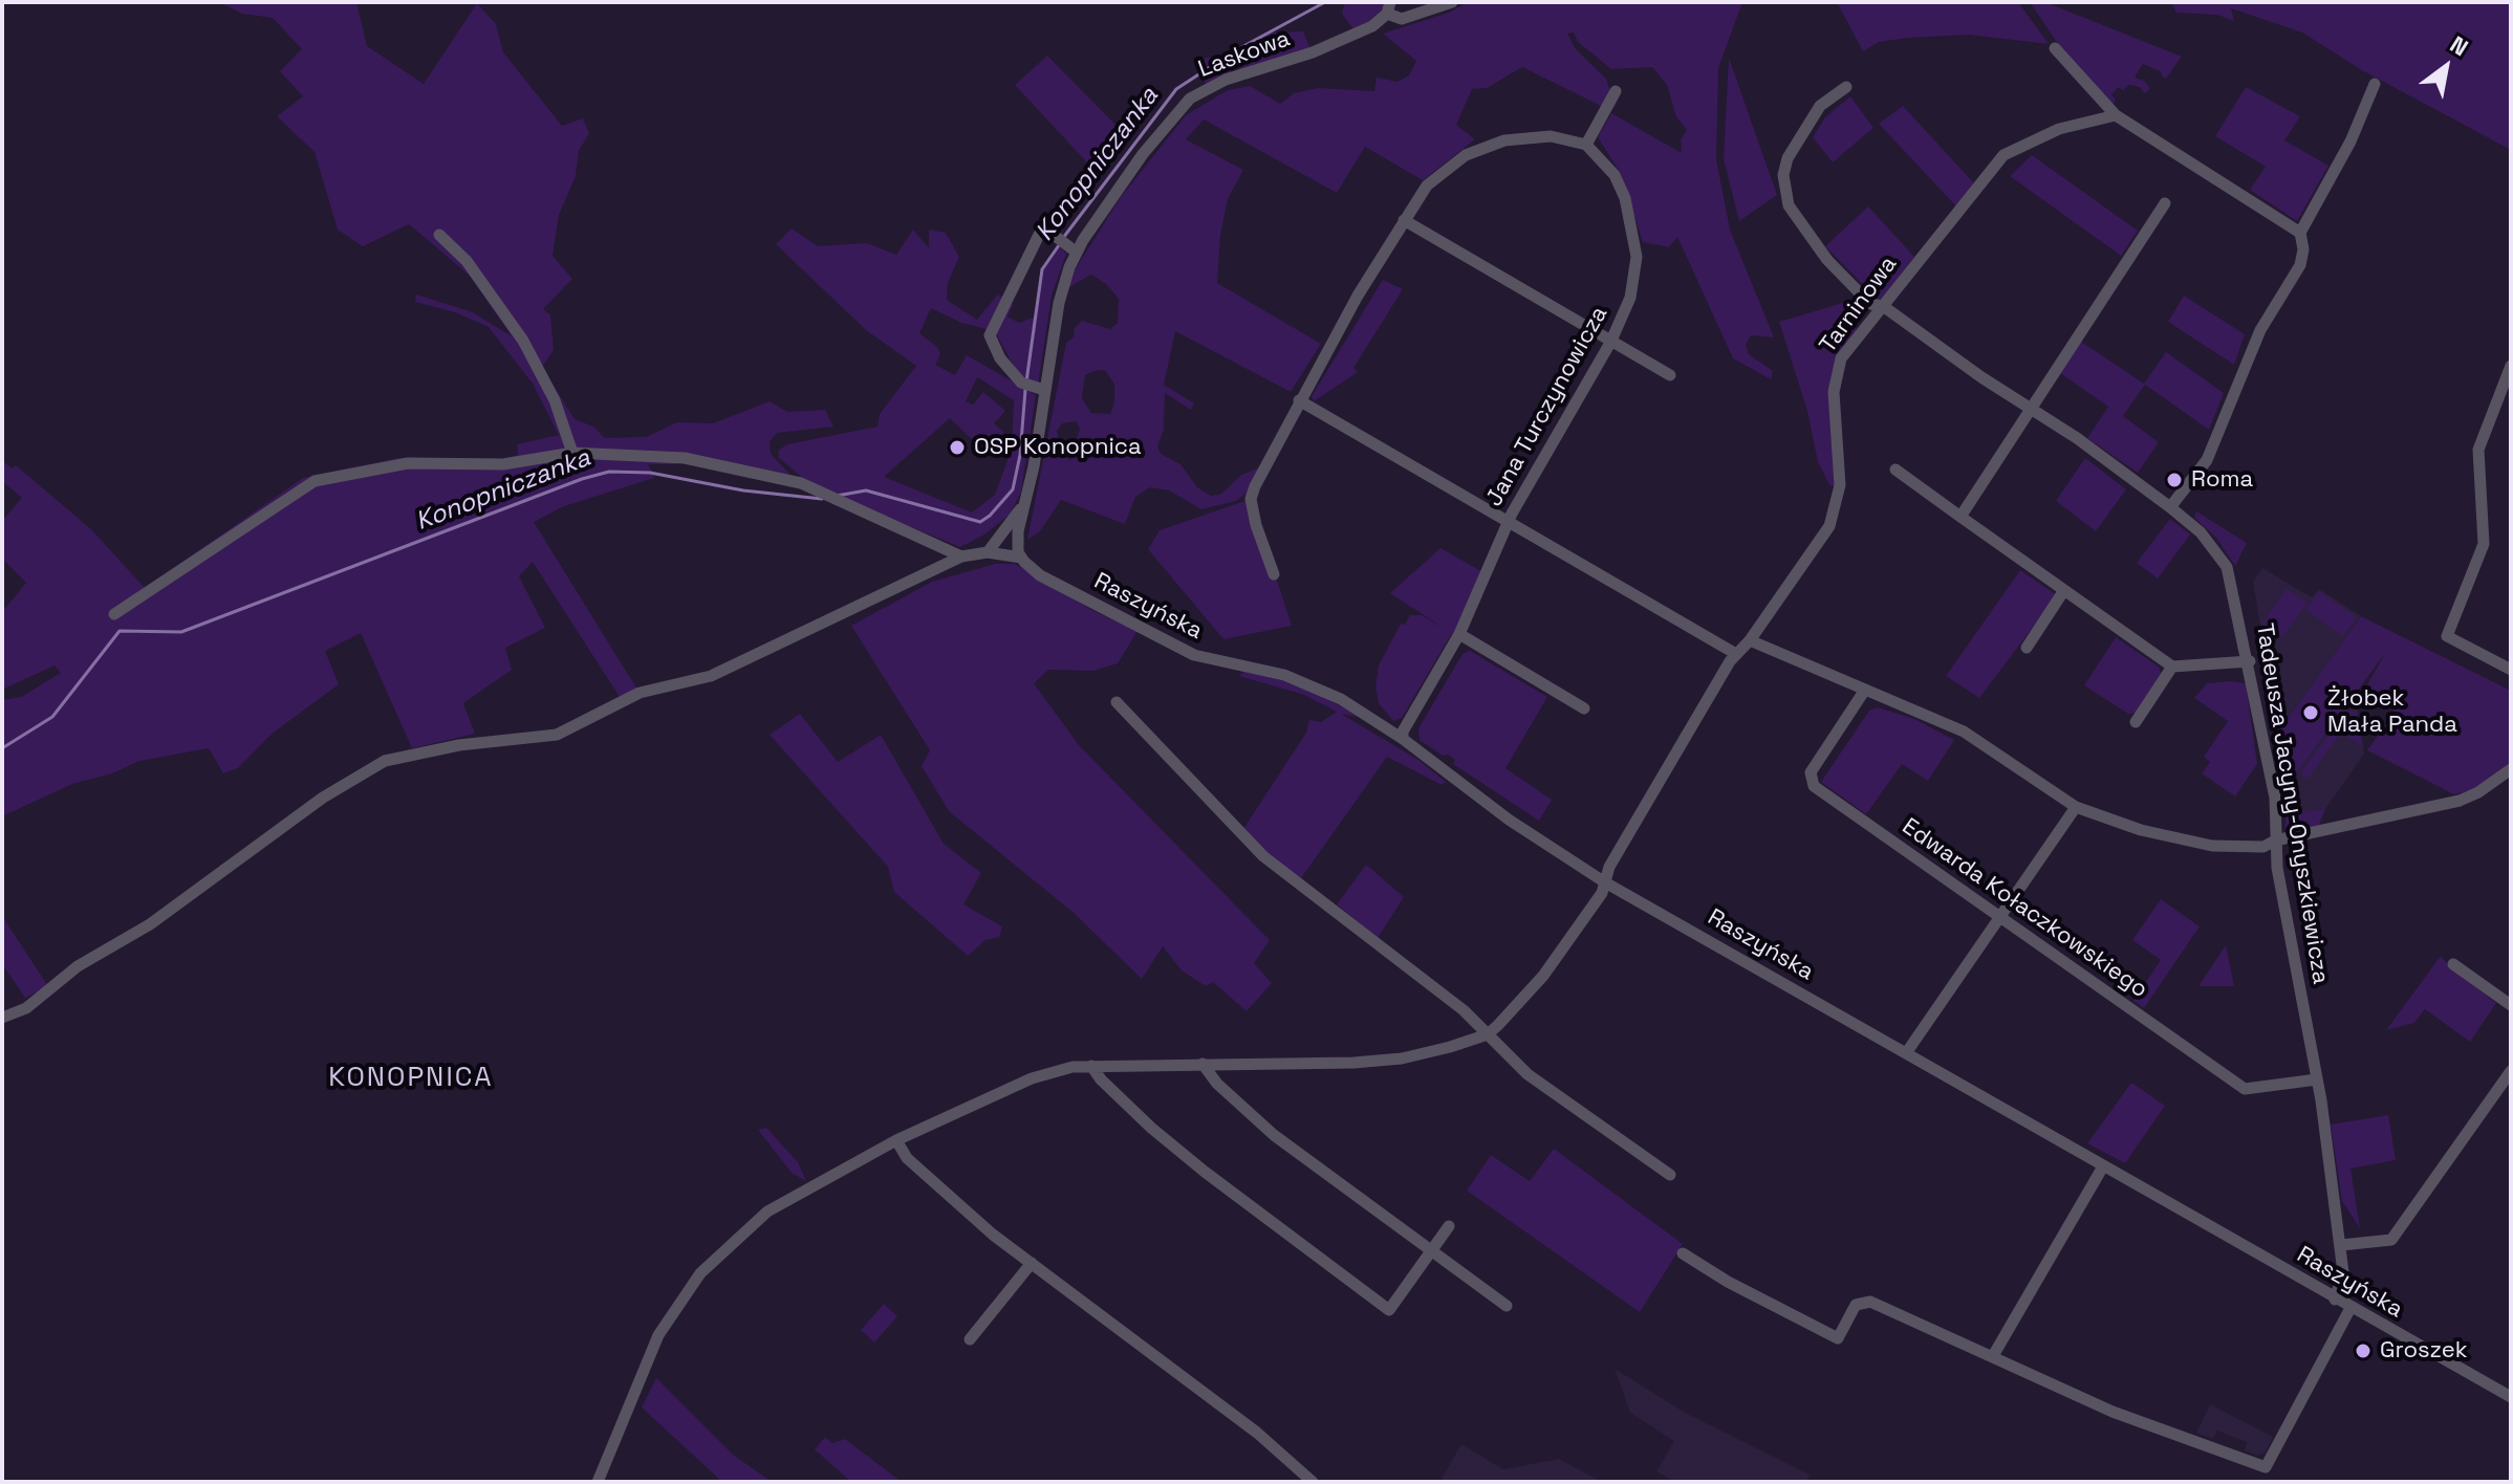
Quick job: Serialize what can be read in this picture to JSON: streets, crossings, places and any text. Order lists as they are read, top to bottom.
{
  "streets": {
    "street": [
      "Laskowa",
      "Tarninowa",
      "Jana Turczynowicza",
      "Raszyńska",
      "Tadeusza Jacyny-Onyszkiewicza",
      "Edwarda Kołaczkowskiego"
    ]
  },
  "crossings": [
    ["Laskowa", "Raszyńska"],
    ["Tarninowa", "Raszyńska"],
    ["Tarninowa", "Tadeusza Jacyny-Onyszkiewicza"],
    ["Jana Turczynowicza", "Raszyńska"],
    ["Raszyńska", "Tadeusza Jacyny-Onyszkiewicza"],
    ["Tadeusza Jacyny-Onyszkiewicza", "Edwarda Kołaczkowskiego"]
  ],
  "districts": ["KONOPNICA"],
  "water": ["Konopniczanka"],
  "places": [
    "OSP Konopnica",
    "Roma",
    "Żłobek Mała Panda",
    "Groszek"
  ],
  "north": "top right"
}
